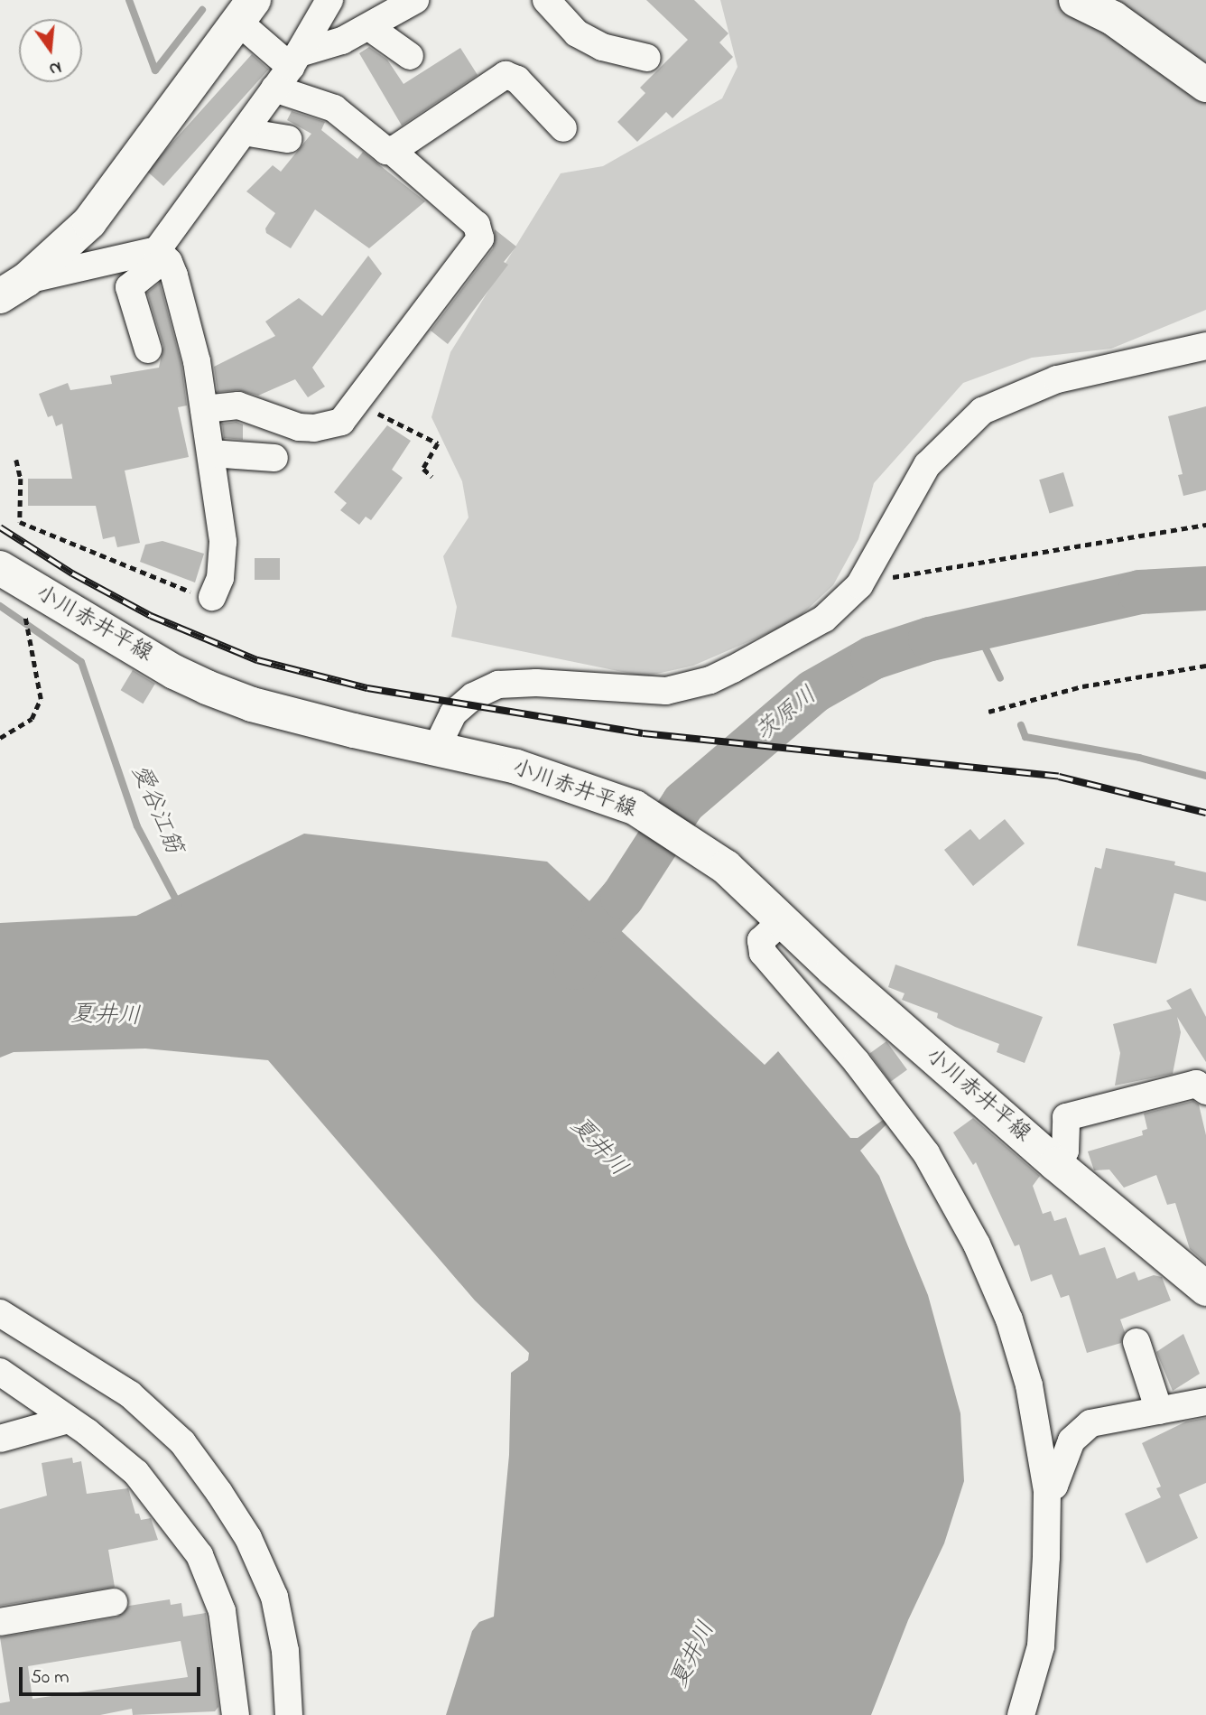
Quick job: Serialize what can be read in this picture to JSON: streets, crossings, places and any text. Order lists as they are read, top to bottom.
{
  "streets": {
    "main road": ["小川赤井平線"]
  },
  "water": ["茨原川", "愛谷江筋", "夏井川"],
  "scale_bar": "50 m",
  "north": "bottom"
}
